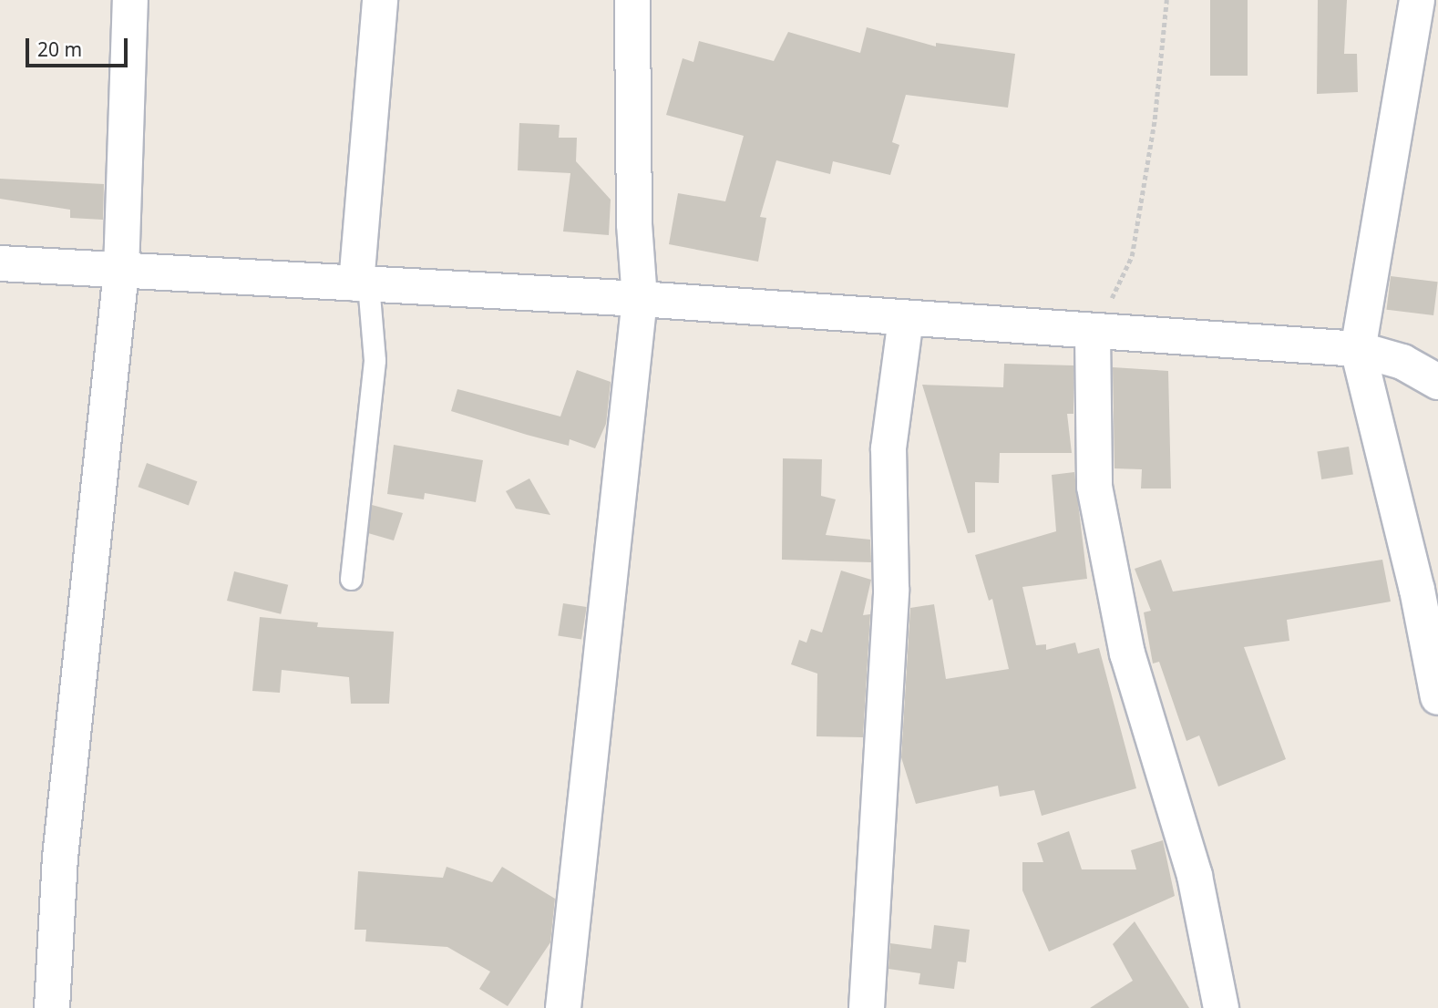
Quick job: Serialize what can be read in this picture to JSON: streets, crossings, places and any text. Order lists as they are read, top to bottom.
{
  "scale_bar": "20 m"
}
